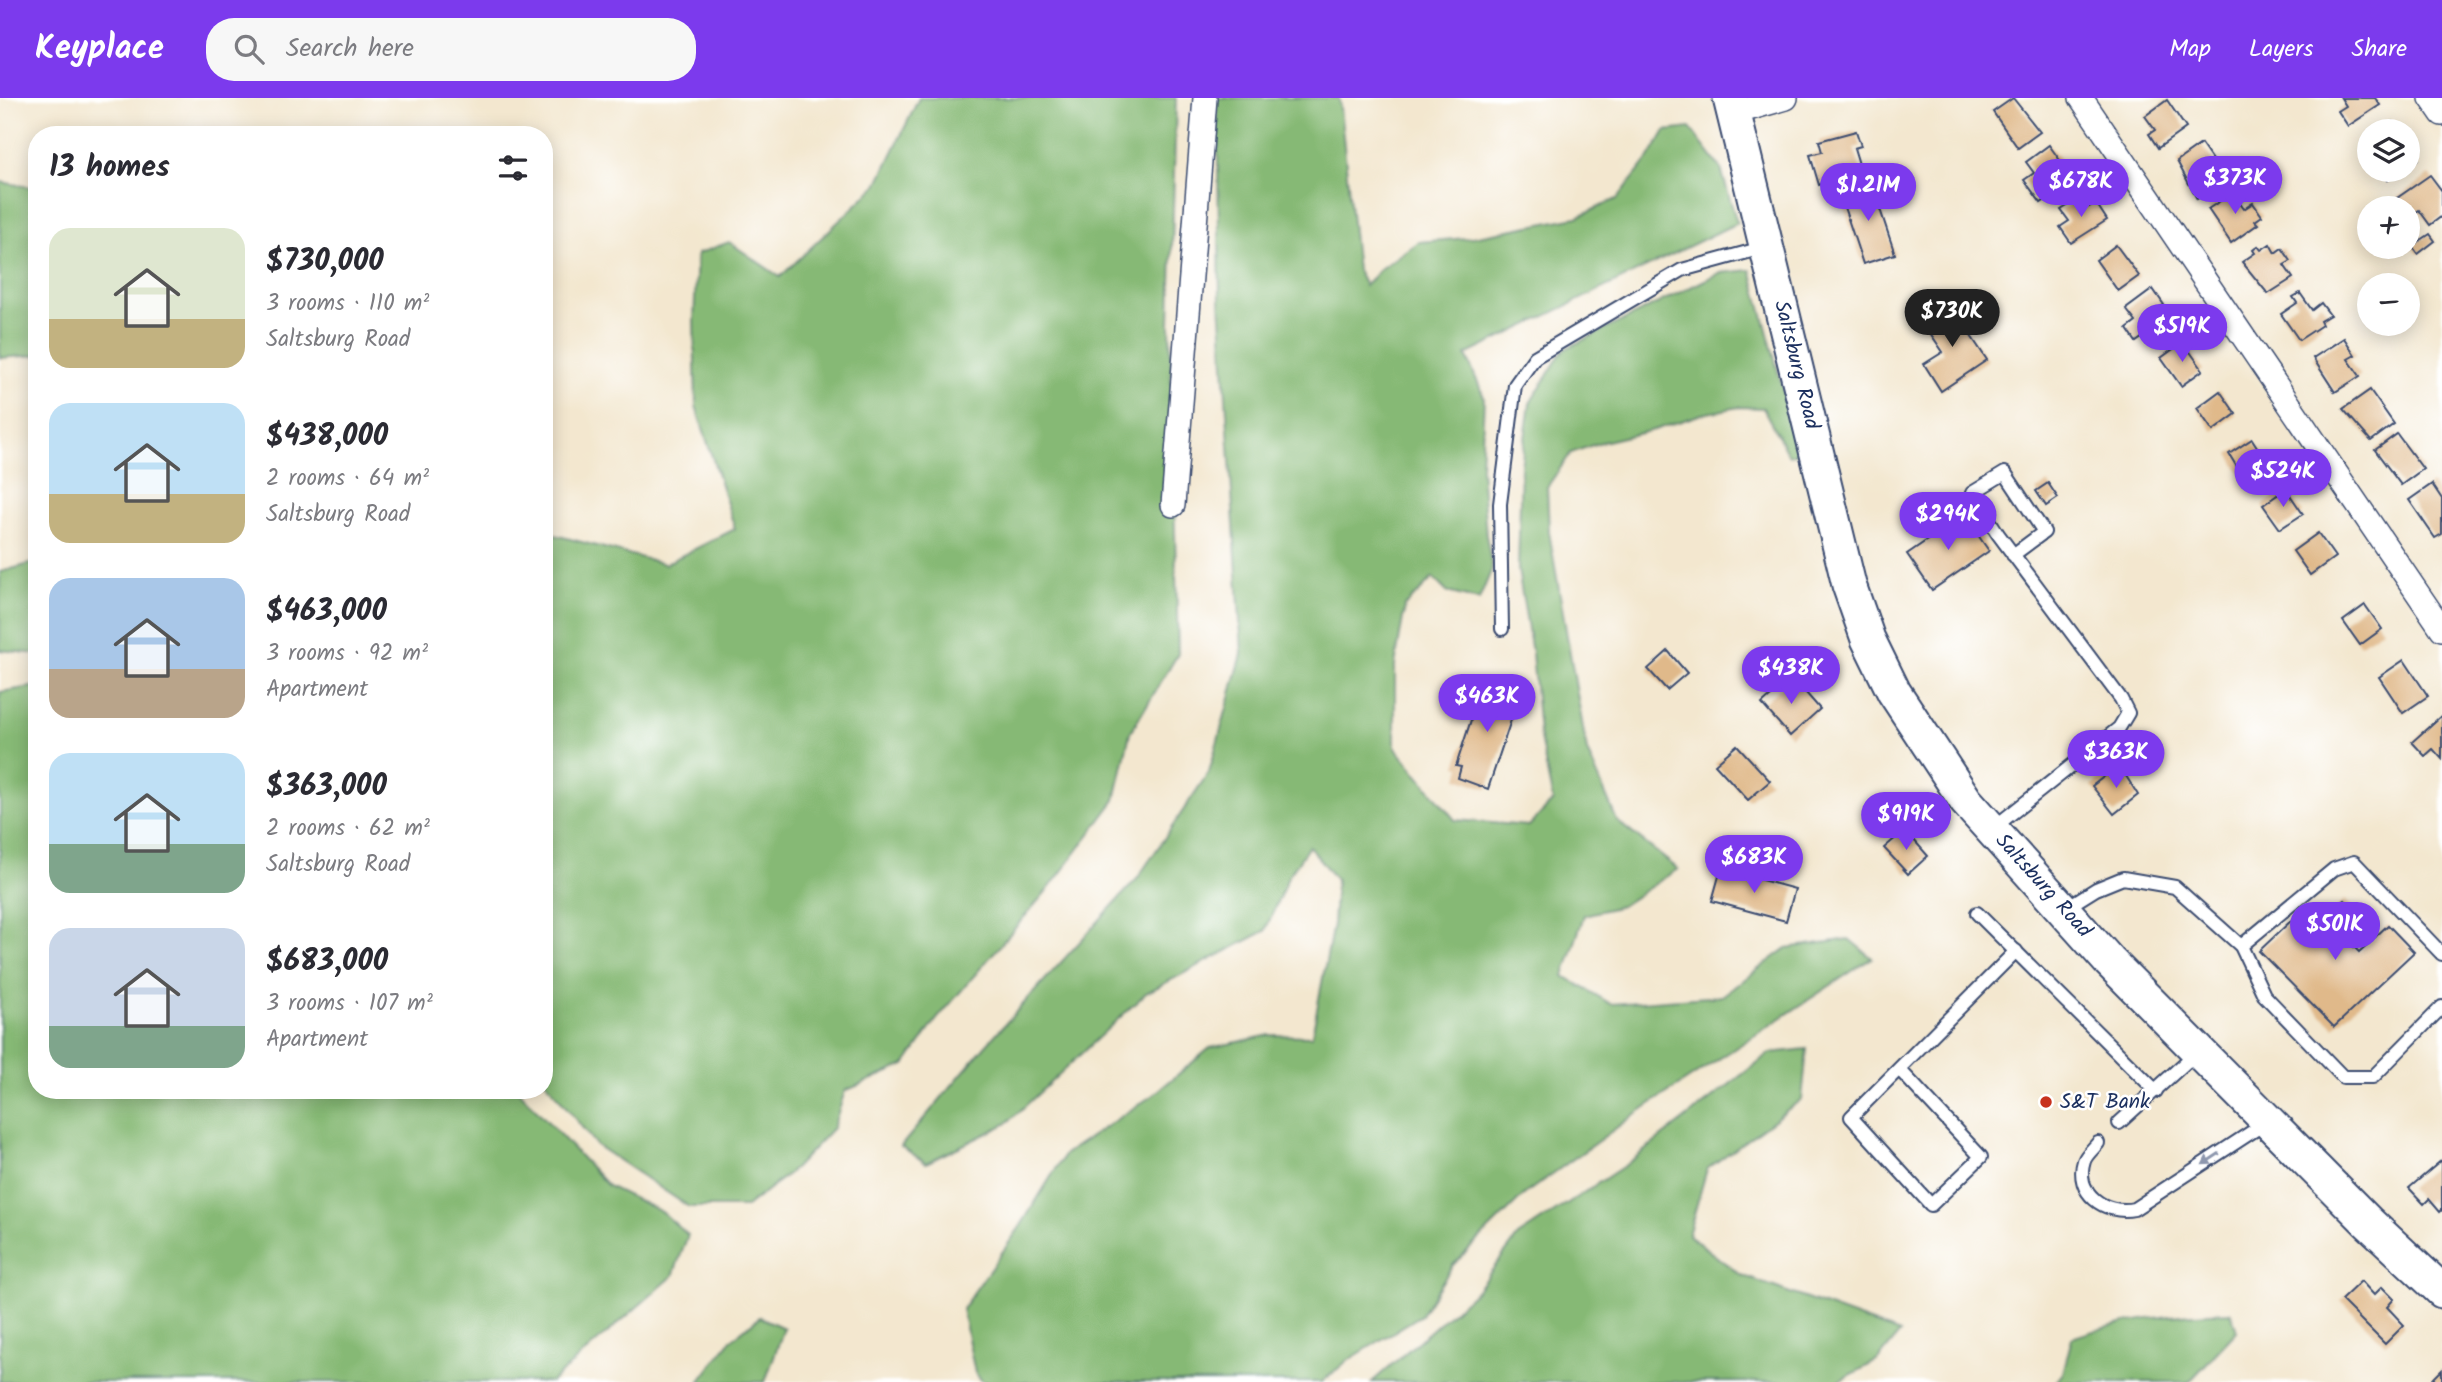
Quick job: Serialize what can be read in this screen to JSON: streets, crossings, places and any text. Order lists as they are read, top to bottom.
{
  "streets": {
    "main road": ["Saltsburg Road"]
  },
  "places": ["S&T Bank"],
  "page": {
    "header": "Keyplace",
    "search": "Search here",
    "nav": ["Map", "Layers", "Share"],
    "map_buttons": ["+", "−"],
    "heading": "13 homes",
    "price": [
      "$373K",
      "$678K",
      "$1.21M",
      "$730K",
      "$519K",
      "$524K",
      "$294K",
      "$438K",
      "$463K",
      "$363K",
      "$919K",
      "$683K",
      "$501K"
    ],
    "list": [
      {
        "name": "$730,000",
        "note": "3 rooms · 110 m² · Saltsburg Road"
      },
      {
        "name": "$438,000",
        "note": "2 rooms · 64 m² · Saltsburg Road"
      },
      {
        "name": "$463,000",
        "note": "3 rooms · 92 m² · Apartment"
      },
      {
        "name": "$363,000",
        "note": "2 rooms · 62 m² · Saltsburg Road"
      },
      {
        "name": "$683,000",
        "note": "3 rooms · 107 m² · Apartment"
      }
    ]
  }
}
